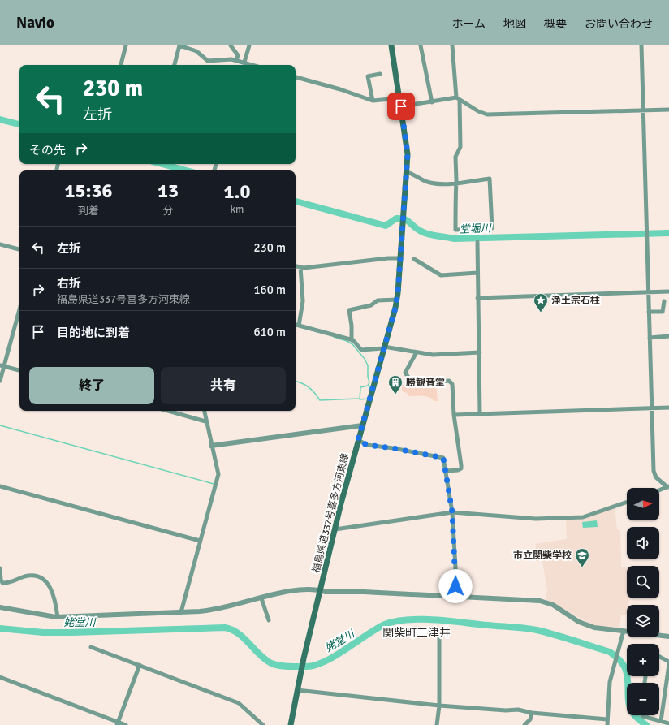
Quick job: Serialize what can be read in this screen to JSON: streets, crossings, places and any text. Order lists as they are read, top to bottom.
{
  "streets": {
    "main road": ["福島県道337号喜多方河東線"]
  },
  "districts": ["関柴町三津井"],
  "water": ["堂堀川", "姥堂川"],
  "places": {
    "place": ["浄土宗石柱"],
    "building": ["勝観音堂"],
    "school or university": ["市立関柴学校"]
  },
  "north": "right",
  "page": {
    "header": "Navio",
    "nav": [
      "ホーム",
      "地図",
      "概要",
      "お問い合わせ"
    ],
    "turn": ["230 m", "左折"],
    "then": "その先",
    "eta": [
      "15:36",
      "到着",
      "13",
      "分",
      "1.0",
      "km"
    ],
    "list": [
      {
        "name": "左折",
        "value": "230 m"
      },
      {
        "name": "右折",
        "note": "福島県道337号喜多方河東線",
        "value": "160 m"
      },
      {
        "name": "目的地に到着",
        "value": "610 m"
      }
    ],
    "buttons": ["終了", "共有"],
    "map_buttons": ["+", "−"]
  }
}
